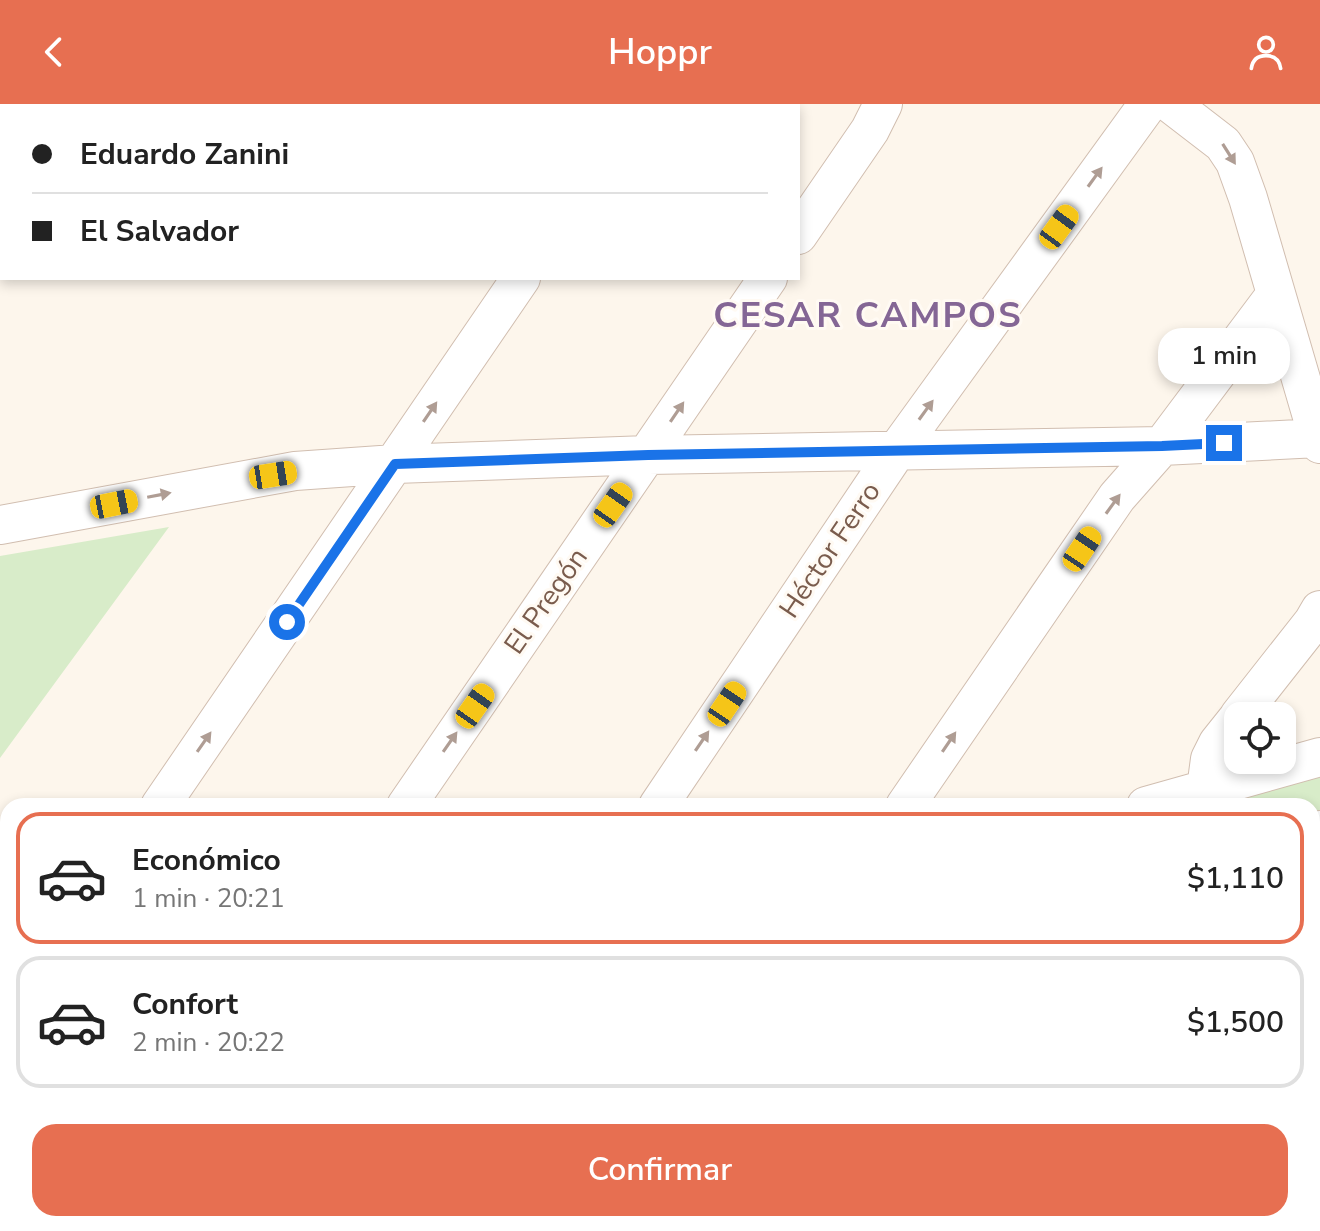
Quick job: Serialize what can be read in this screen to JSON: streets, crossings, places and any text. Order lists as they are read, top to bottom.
{
  "streets": {
    "street": ["Héctor Ferro", "El Pregón"]
  },
  "districts": ["CESAR CAMPOS"],
  "page": {
    "header": "Hoppr",
    "banner": ["Eduardo Zanini", "El Salvador"],
    "bubble": "1 min",
    "list": [
      {
        "name": "Económico",
        "note": "1 min · 20:21",
        "value": "$1,110"
      },
      {
        "name": "Confort",
        "note": "2 min · 20:22",
        "value": "$1,500"
      }
    ],
    "buttons": "Confirmar"
  }
}
